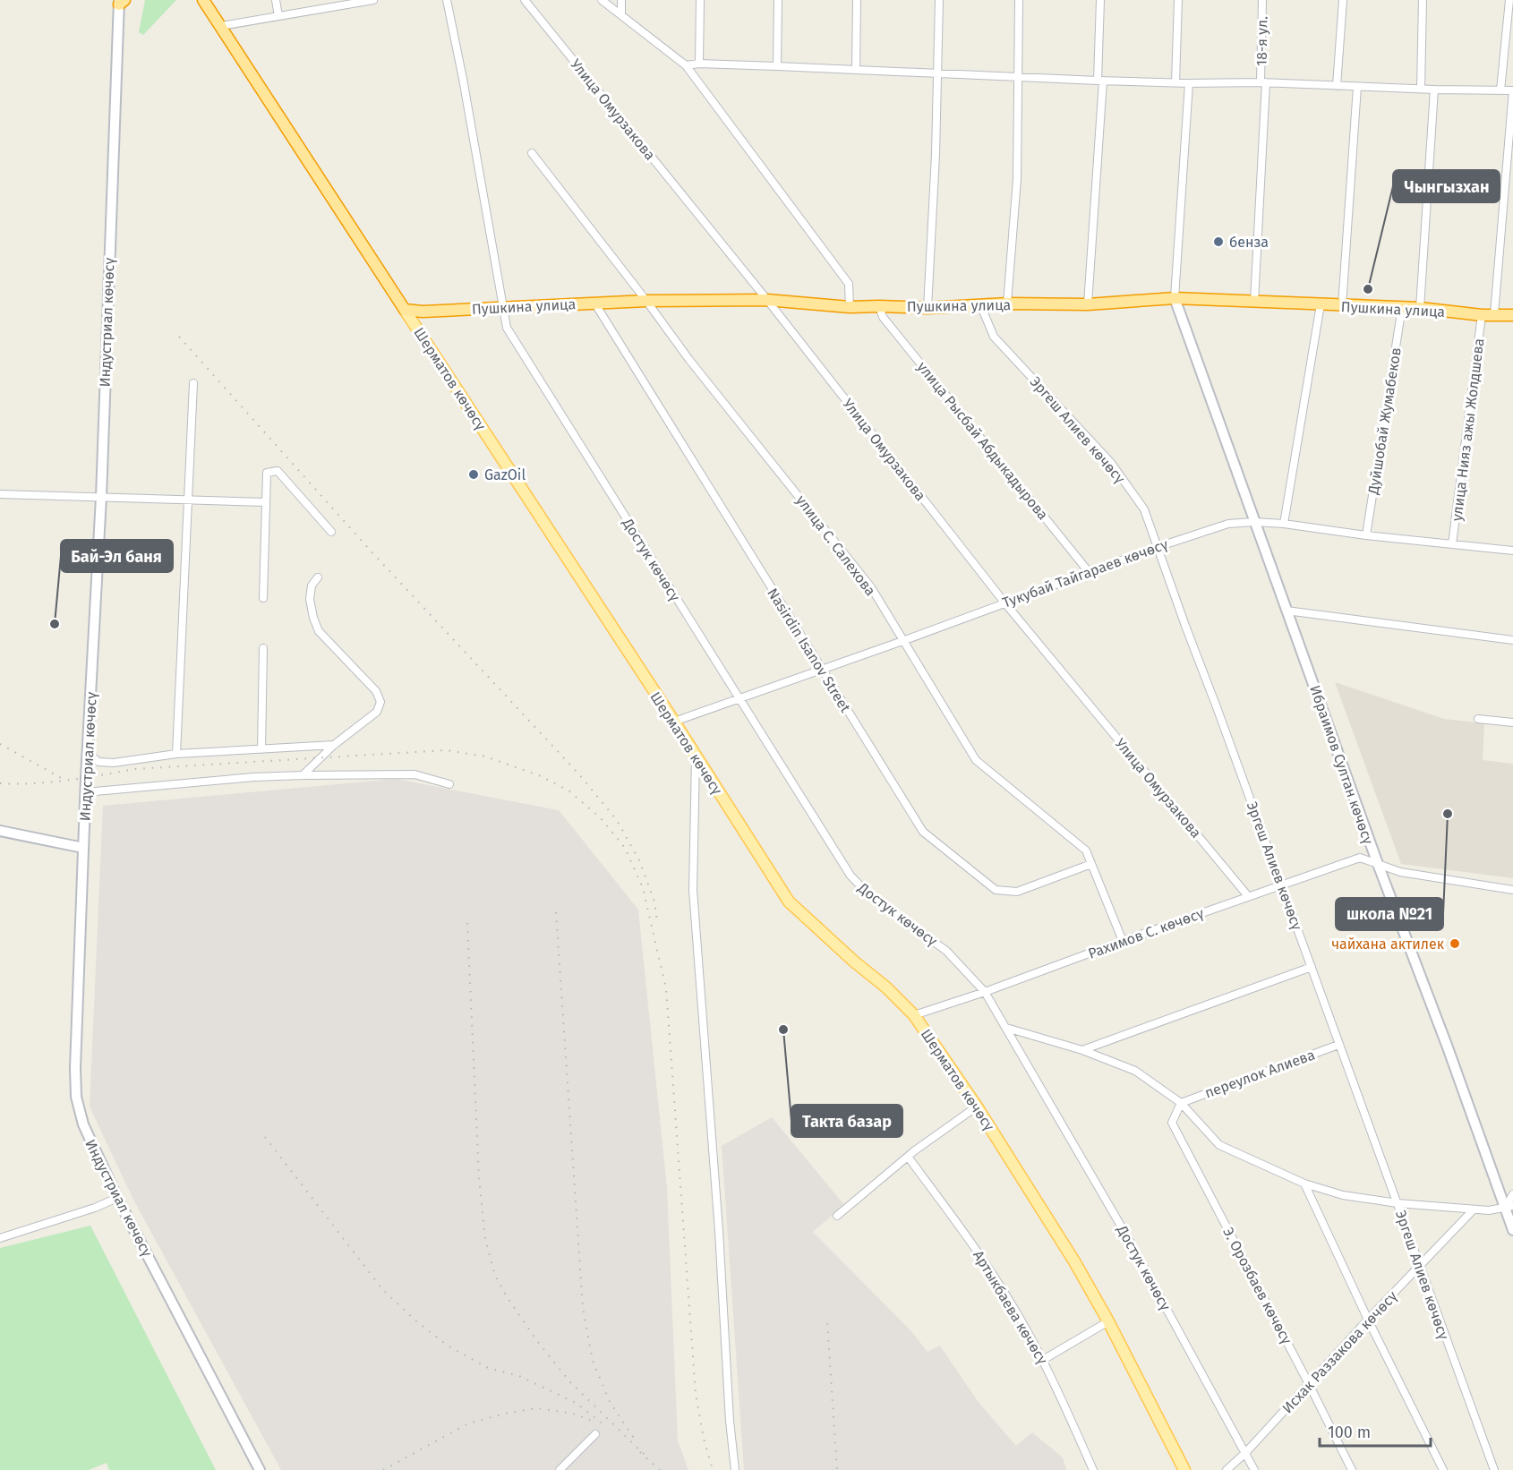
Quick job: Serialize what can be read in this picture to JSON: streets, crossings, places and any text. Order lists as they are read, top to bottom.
{
  "streets": {
    "highway": ["Пушкина улица", "Шерматов көчөсү"],
    "main road": ["Индустриал көчөсү", "Ибраимов Султан көчөсү"],
    "street": [
      "18-я ул.",
      "Улица Омурзакова",
      "Дуйшобай Жумабеков",
      "Эргеш Алиев көчөсү",
      "улица Нияз ажы Жолдшева",
      "улица Рысбай Абдыкадырова",
      "улица С. Салехова",
      "Достук көчөсү",
      "Тукубай Тайгараев көчөсү",
      "Nasirdin Isanov Street",
      "Рахимов С. көчөсү",
      "переулок Алиева",
      "Э. Орозбаев көчөсү",
      "Артыкбаева көчөсү",
      "Исхак Раззакова көчөсү"
    ]
  },
  "crossings": [
    ["18-я ул.", "Пушкина улица"],
    ["Улица Омурзакова", "Пушкина улица"],
    ["Улица Омурзакова", "Тукубай Тайгараев көчөсү"],
    ["Улица Омурзакова", "Рахимов С. көчөсү"],
    ["Пушкина улица", "Шерматов көчөсү"],
    ["Пушкина улица", "Дуйшобай Жумабеков"],
    ["Пушкина улица", "Эргеш Алиев көчөсү"],
    ["Пушкина улица", "улица Нияз ажы Жолдшева"],
    ["Пушкина улица", "улица Рысбай Абдыкадырова"],
    ["Пушкина улица", "улица С. Салехова"],
    ["Пушкина улица", "Достук көчөсү"],
    ["Пушкина улица", "Nasirdin Isanov Street"],
    ["Пушкина улица", "Ибраимов Султан көчөсү"],
    ["Шерматов көчөсү", "Тукубай Тайгараев көчөсү"],
    ["Шерматов көчөсү", "Рахимов С. көчөсү"],
    ["Дуйшобай Жумабеков", "Тукубай Тайгараев көчөсү"],
    ["Эргеш Алиев көчөсү", "Тукубай Тайгараев көчөсү"],
    ["Эргеш Алиев көчөсү", "Рахимов С. көчөсү"],
    ["Эргеш Алиев көчөсү", "переулок Алиева"],
    ["Эргеш Алиев көчөсү", "Исхак Раззакова көчөсү"],
    ["улица Нияз ажы Жолдшева", "Тукубай Тайгараев көчөсү"],
    ["улица Рысбай Абдыкадырова", "Тукубай Тайгараев көчөсү"],
    ["улица С. Салехова", "Тукубай Тайгараев көчөсү"],
    ["улица С. Салехова", "Nasirdin Isanov Street"],
    ["улица С. Салехова", "Рахимов С. көчөсү"],
    ["Достук көчөсү", "Тукубай Тайгараев көчөсү"],
    ["Достук көчөсү", "Рахимов С. көчөсү"],
    ["Достук көчөсү", "Исхак Раззакова көчөсү"],
    ["Тукубай Тайгараев көчөсү", "Nasirdin Isanov Street"],
    ["Тукубай Тайгараев көчөсү", "Ибраимов Султан көчөсү"],
    ["Ибраимов Султан көчөсү", "Рахимов С. көчөсү"],
    ["переулок Алиева", "Э. Орозбаев көчөсү"],
    ["Э. Орозбаев көчөсү", "Исхак Раззакова көчөсү"]
  ],
  "places": [
    "бенза",
    "Чынгызхан",
    "GazOil",
    "Бай-Эл баня",
    "школа №21",
    "чайхана актилек",
    "Такта базар"
  ],
  "scale_bar": "100 m"
}
